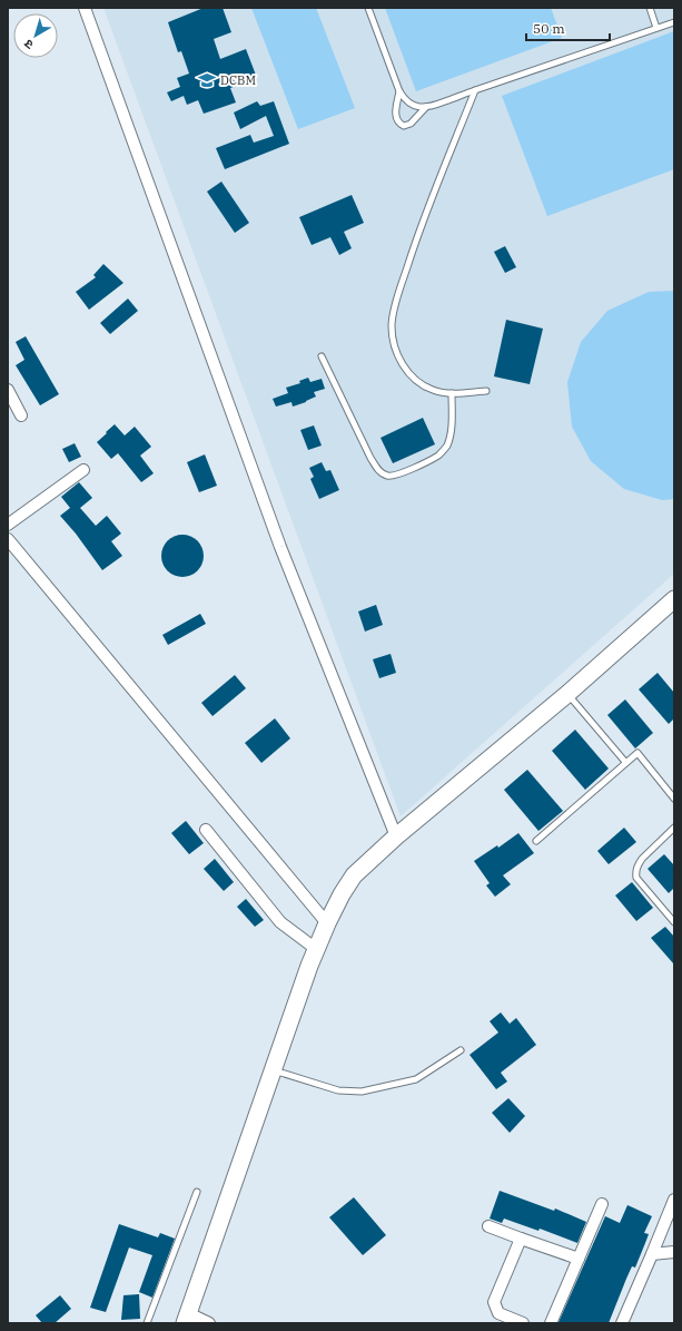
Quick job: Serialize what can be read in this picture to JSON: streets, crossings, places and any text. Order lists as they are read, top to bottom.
{
  "places": {
    "school or university": ["DCBM"]
  },
  "scale_bar": "50 m",
  "north": "bottom left"
}
